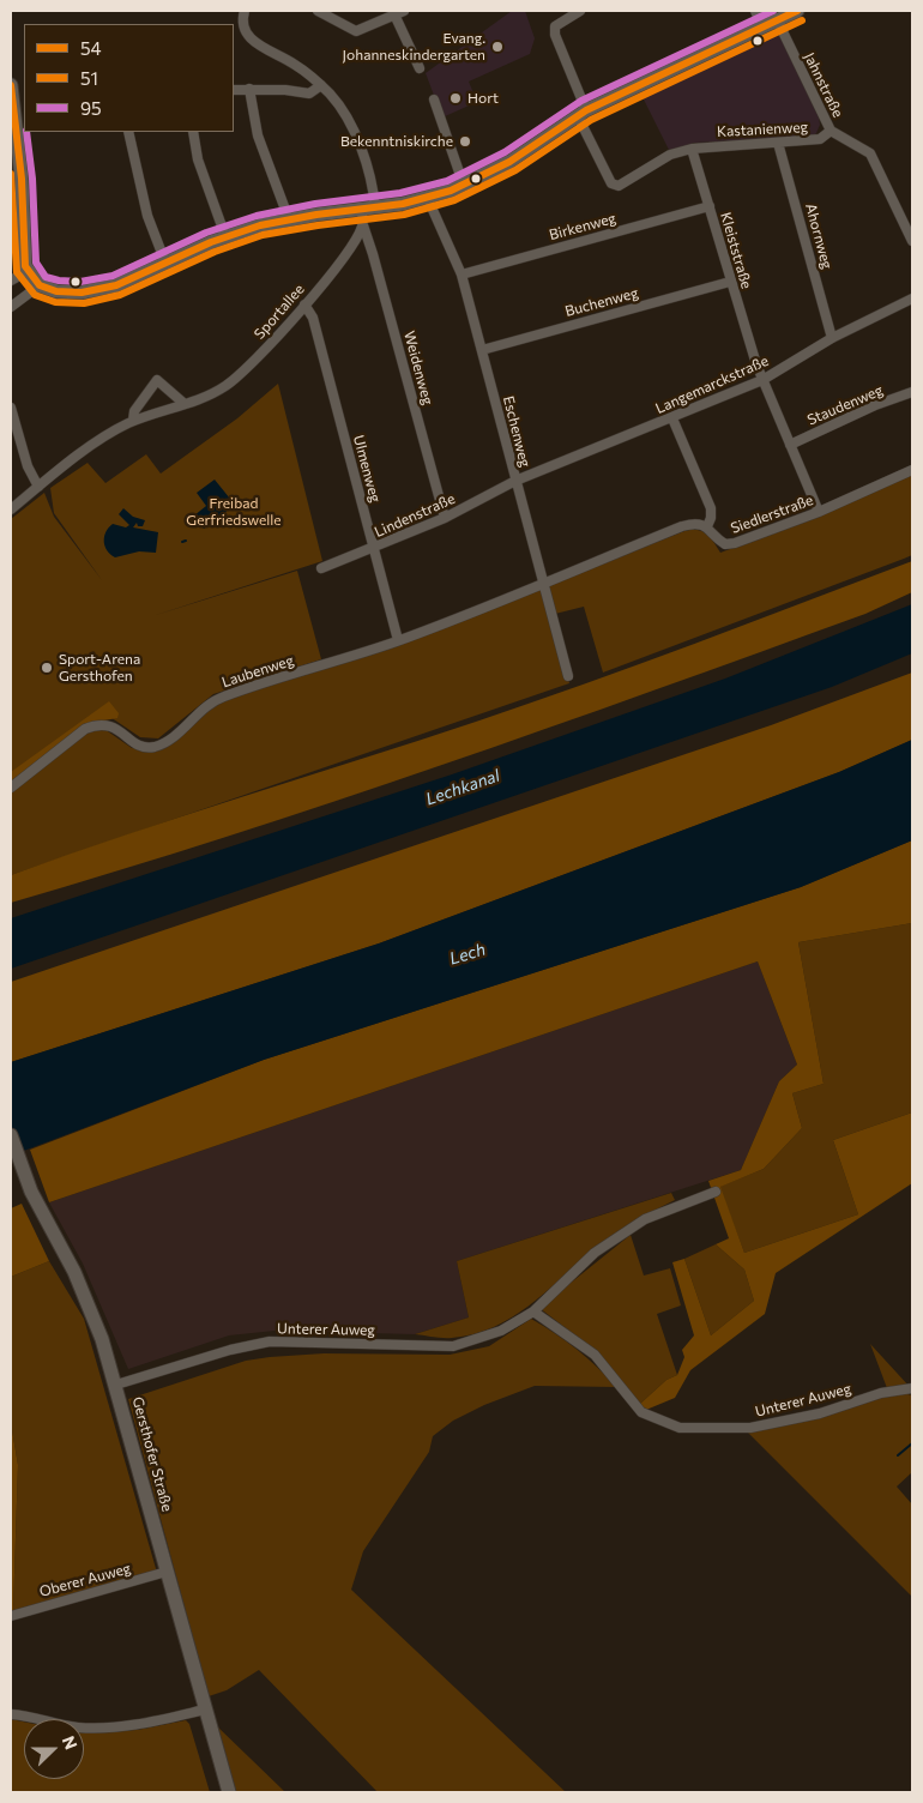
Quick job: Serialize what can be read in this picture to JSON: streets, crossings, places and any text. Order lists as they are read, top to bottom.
{
  "streets": {
    "street": [
      "Jahnstraße",
      "Kastanienweg",
      "Birkenweg",
      "Ahornweg",
      "Kleiststraße",
      "Buchenweg",
      "Sportallee",
      "Weidenweg",
      "Langemarckstraße",
      "Staudenweg",
      "Eschenweg",
      "Ulmenweg",
      "Siedlerstraße",
      "Lindenstraße",
      "Laubenweg",
      "Unterer Auweg",
      "Gersthofer Straße",
      "Oberer Auweg"
    ]
  },
  "crossings": [
    ["Jahnstraße", "Kastanienweg"],
    ["Kastanienweg", "Ahornweg"],
    ["Kastanienweg", "Kleiststraße"],
    ["Birkenweg", "Kleiststraße"],
    ["Birkenweg", "Eschenweg"],
    ["Ahornweg", "Langemarckstraße"],
    ["Kleiststraße", "Buchenweg"],
    ["Kleiststraße", "Langemarckstraße"],
    ["Kleiststraße", "Staudenweg"],
    ["Kleiststraße", "Siedlerstraße"],
    ["Buchenweg", "Eschenweg"],
    ["Sportallee", "Weidenweg"],
    ["Sportallee", "Ulmenweg"],
    ["Weidenweg", "Lindenstraße"],
    ["Langemarckstraße", "Eschenweg"],
    ["Langemarckstraße", "Lindenstraße"],
    ["Eschenweg", "Siedlerstraße"],
    ["Eschenweg", "Lindenstraße"],
    ["Eschenweg", "Laubenweg"],
    ["Ulmenweg", "Lindenstraße"],
    ["Ulmenweg", "Laubenweg"],
    ["Siedlerstraße", "Laubenweg"],
    ["Unterer Auweg", "Gersthofer Straße"],
    ["Gersthofer Straße", "Oberer Auweg"]
  ],
  "water": ["Lechkanal", "Lech"],
  "parks": ["Freibad Gerfriedswelle"],
  "places": [
    "Evang. Johanneskindergarten",
    "Hort",
    "Bekenntniskirche",
    "Sport-Arena Gersthofen"
  ],
  "lines": ["transit line 54", "transit line 95", "transit line 51"],
  "legend": ["54", "51", "95"],
  "north": "right"
}
